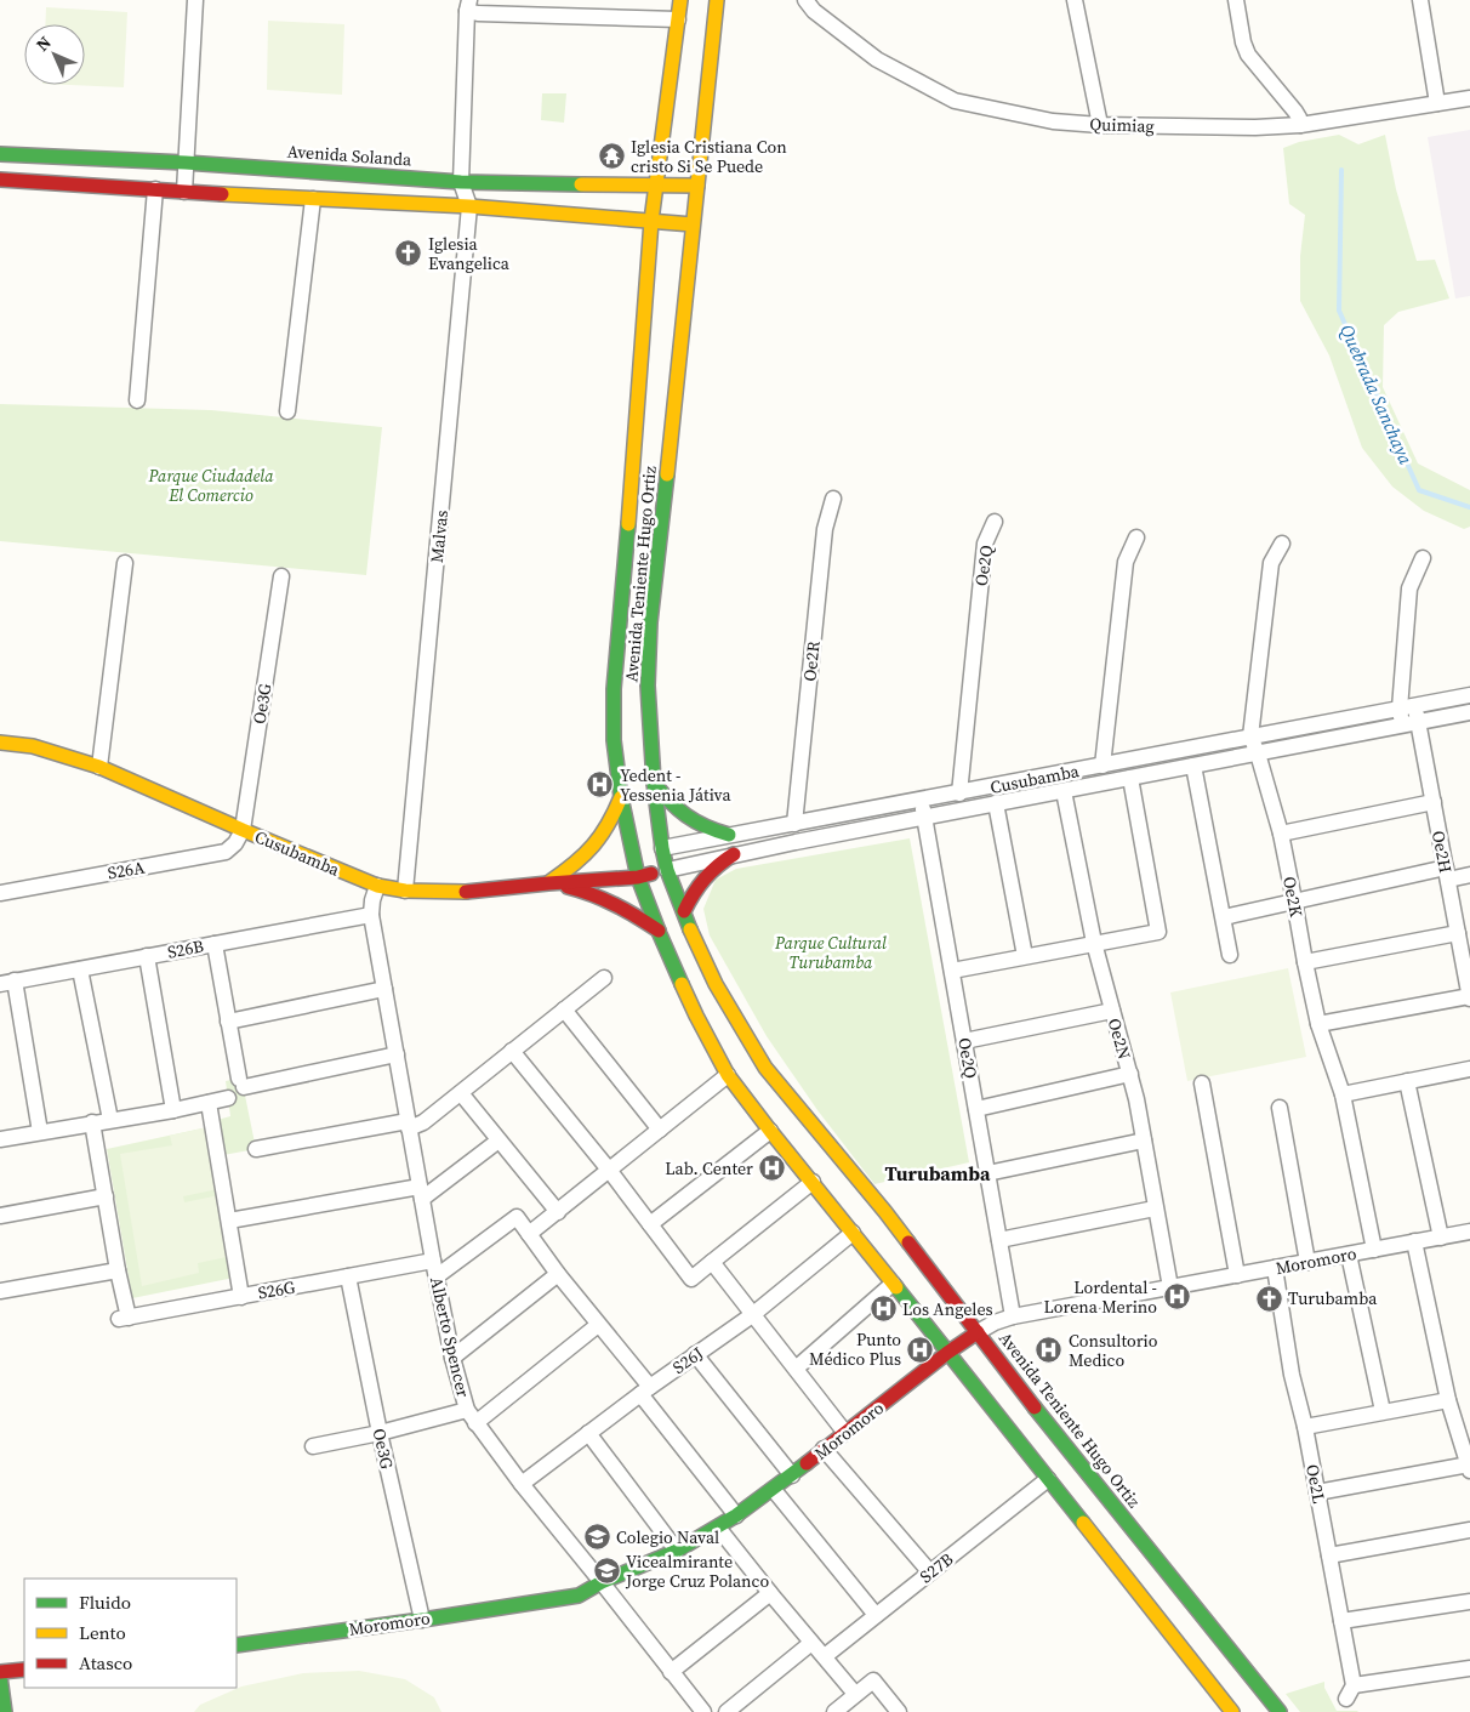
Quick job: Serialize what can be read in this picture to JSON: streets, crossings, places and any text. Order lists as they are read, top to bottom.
{
  "streets": {
    "main road": [
      "Avenida Solanda",
      "Avenida Teniente Hugo Ortiz",
      "Cusubamba",
      "Moromoro"
    ],
    "street": [
      "Quimiag",
      "Malvas",
      "Oe2Q",
      "Oe2R",
      "Oe3G",
      "Oe2H",
      "S26A",
      "Oe2K",
      "S26B",
      "Oe2N",
      "S26G",
      "Alberto Spencer",
      "S26J",
      "Oe2L",
      "S27B"
    ]
  },
  "crossings": [
    ["Avenida Solanda", "Malvas"],
    ["Avenida Solanda", "Avenida Teniente Hugo Ortiz"],
    ["Malvas", "Cusubamba"],
    ["Oe2Q", "Cusubamba"],
    ["Oe2Q", "Moromoro"],
    ["Avenida Teniente Hugo Ortiz", "Cusubamba"],
    ["Avenida Teniente Hugo Ortiz", "Moromoro"],
    ["Avenida Teniente Hugo Ortiz", "S26J"],
    ["Avenida Teniente Hugo Ortiz", "S27B"],
    ["Oe2R", "Cusubamba"],
    ["Oe3G", "Cusubamba"],
    ["Oe3G", "S26A"],
    ["Oe3G", "Moromoro"],
    ["Oe3G", "S26G"],
    ["Cusubamba", "Oe2H"],
    ["Cusubamba", "S26A"],
    ["Cusubamba", "Oe2K"],
    ["Cusubamba", "Oe2N"],
    ["Cusubamba", "Alberto Spencer"],
    ["Oe2K", "Moromoro"],
    ["S26B", "Alberto Spencer"],
    ["Oe2N", "Moromoro"],
    ["Moromoro", "Alberto Spencer"],
    ["Moromoro", "Oe2L"],
    ["S26G", "Alberto Spencer"],
    ["Alberto Spencer", "S26J"]
  ],
  "districts": ["Turubamba"],
  "water": ["Quebrada Sanchaya"],
  "parks": ["Parque Ciudadela El Comercio", "Parque Cultural Turubamba"],
  "places": {
    "temple": ["Iglesia Cristiana Con cristo Si Se Puede"],
    "church": ["Iglesia Evangelica", "Turubamba"],
    "hospital": [
      "Yedent - Yessenia Játiva",
      "Lab. Center",
      "Lordental - Lorena Merino",
      "Los Angeles",
      "Punto Médico Plus",
      "Consultorio Medico"
    ],
    "school or university": ["Colegio Naval", "Vicealmirante Jorge Cruz Polanco"]
  },
  "legend": ["Fluido", "Lento", "Atasco"],
  "north": "top left"
}
